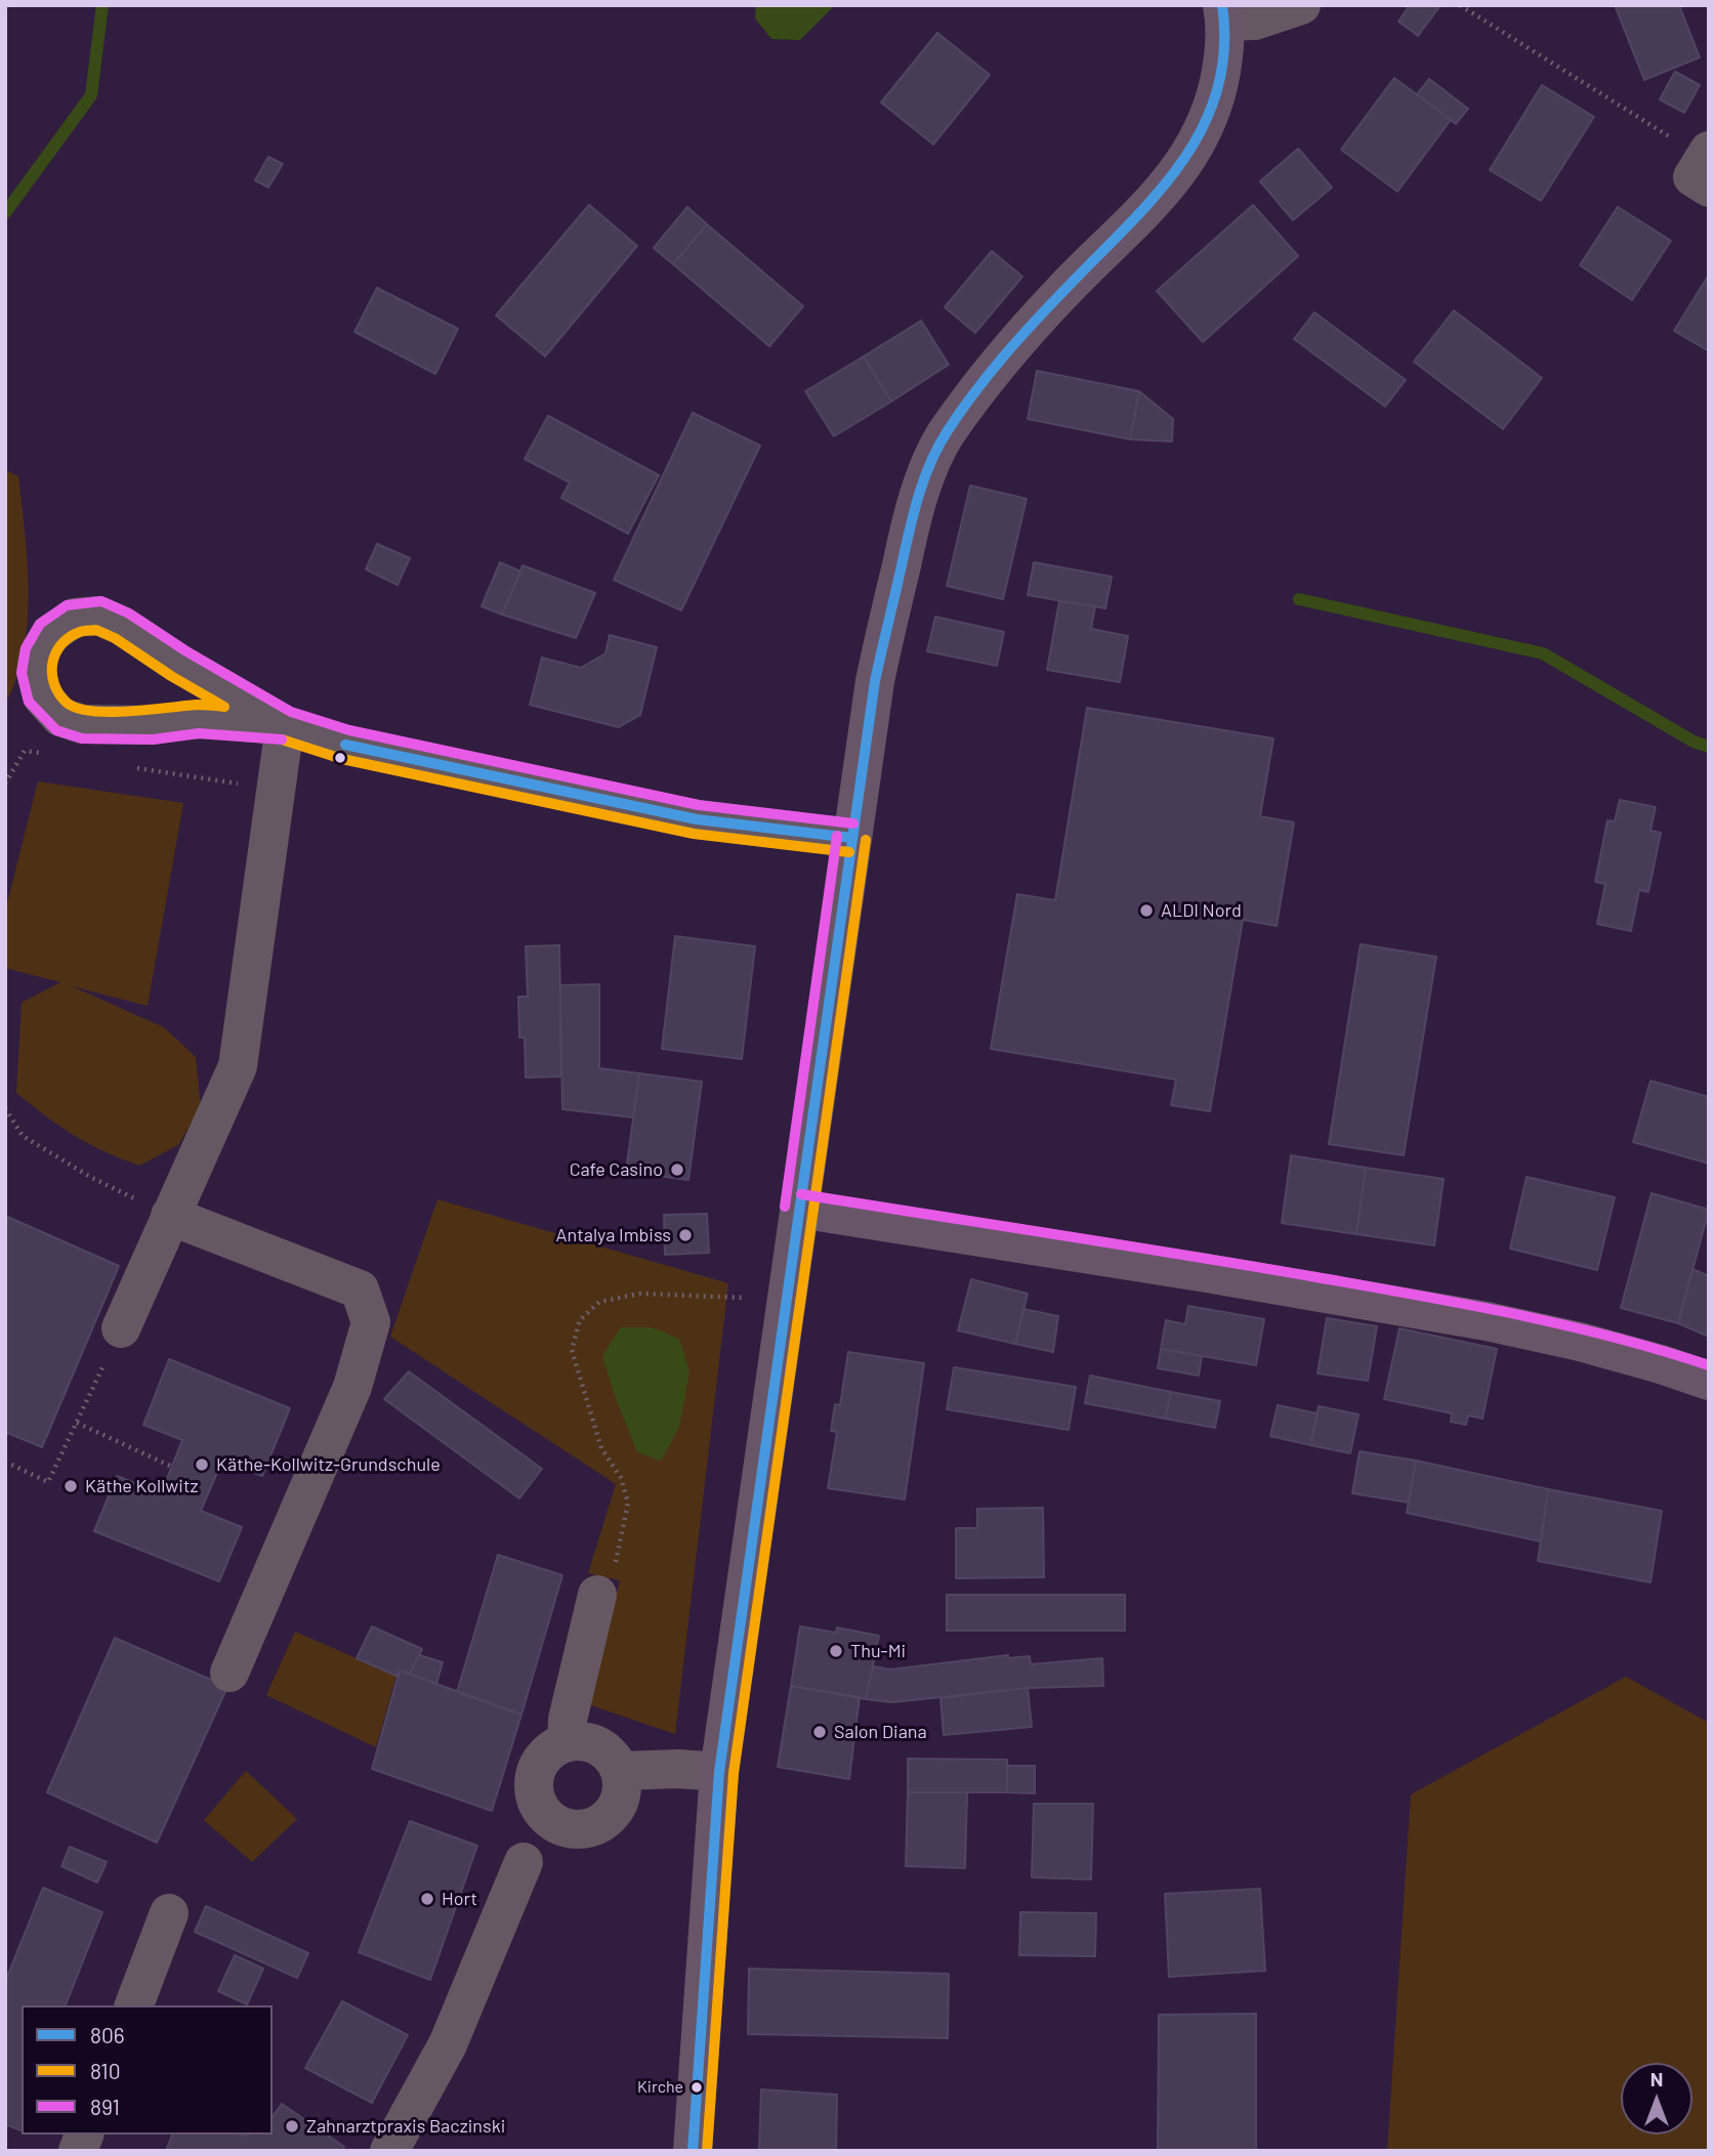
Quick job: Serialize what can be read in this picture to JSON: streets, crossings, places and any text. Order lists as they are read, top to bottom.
{
  "places": [
    "ALDI Nord",
    "Cafe Casino",
    "Antalya Imbiss",
    "Käthe-Kollwitz-Grundschule",
    "Käthe Kollwitz",
    "Thu-Mi",
    "Salon Diana",
    "Hort",
    "Kirche",
    "Zahnarztpraxis Baczinski"
  ],
  "lines": ["transit line 806", "transit line 891", "transit line 810"],
  "legend": ["806", "810", "891"],
  "north": "top"
}
